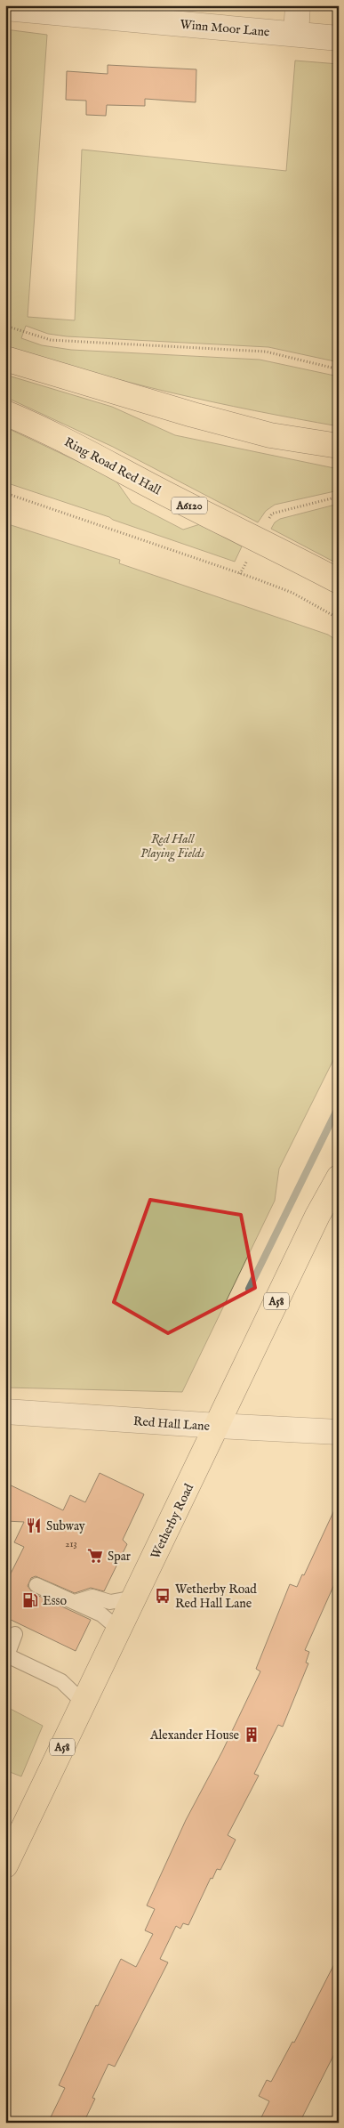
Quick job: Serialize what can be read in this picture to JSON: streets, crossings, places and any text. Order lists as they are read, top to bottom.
{
  "streets": {
    "main road": [
      "Ring Road Red Hall",
      "A6120",
      "A58",
      "Wetherby Road"
    ],
    "street": ["Winn Moor Lane", "Red Hall Lane"]
  },
  "crossings": [
    ["Red Hall Lane", "Wetherby Road"]
  ],
  "parks": ["Red Hall Playing Fields"],
  "places": {
    "restaurant": ["Subway"],
    "supermarket": ["Spar"],
    "bus stop": ["Wetherby Road Red Hall Lane"],
    "fuel station": ["Esso"],
    "building": ["Alexander House"]
  },
  "house_numbers": ["213"]
}
